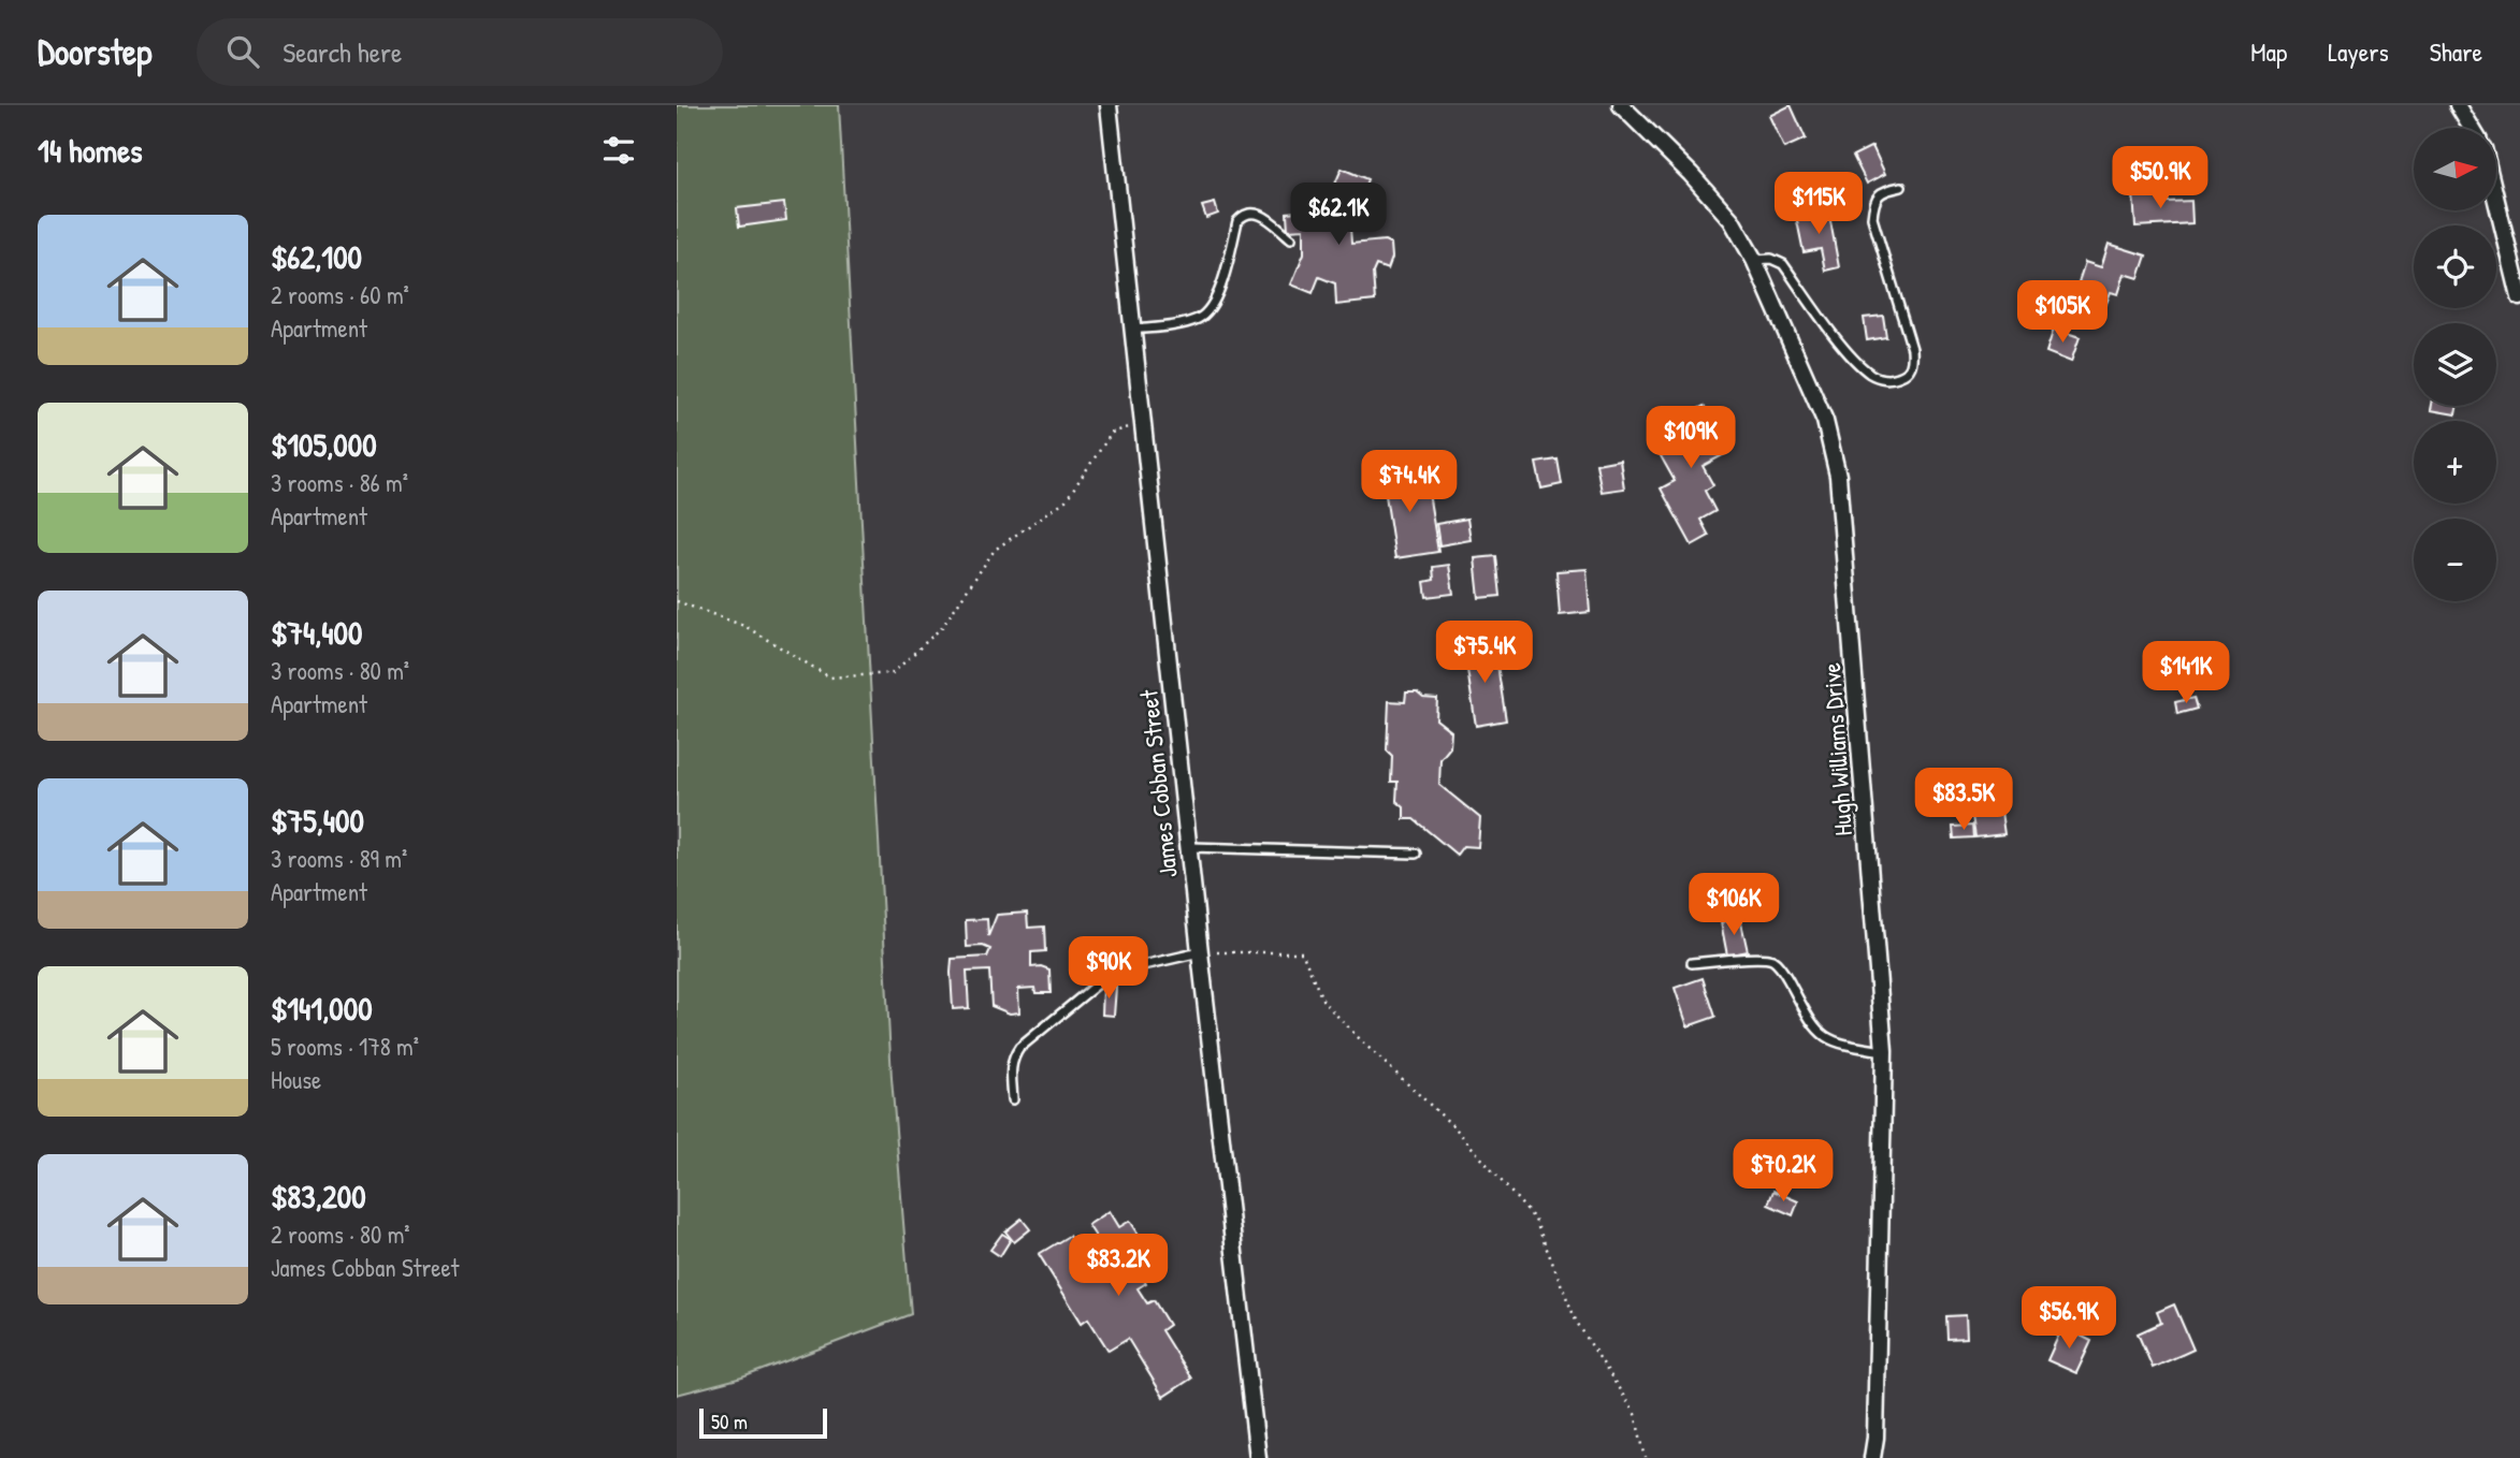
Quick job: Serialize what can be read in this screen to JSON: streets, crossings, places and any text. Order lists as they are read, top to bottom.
{
  "streets": {
    "street": ["Hugh Williams Drive", "James Cobban Street"]
  },
  "scale_bar": "50 m",
  "north": "right",
  "page": {
    "header": "Doorstep",
    "search": "Search here",
    "nav": ["Map", "Layers", "Share"],
    "heading": "14 homes",
    "map_buttons": ["+", "−"],
    "price": [
      "$50.9K",
      "$115K",
      "$62.1K",
      "$105K",
      "$109K",
      "$74.4K",
      "$75.4K",
      "$141K",
      "$83.5K",
      "$106K",
      "$90K",
      "$70.2K",
      "$83.2K",
      "$56.9K"
    ],
    "list": [
      {
        "name": "$62,100",
        "note": "2 rooms · 60 m² · Apartment"
      },
      {
        "name": "$105,000",
        "note": "3 rooms · 86 m² · Apartment"
      },
      {
        "name": "$74,400",
        "note": "3 rooms · 80 m² · Apartment"
      },
      {
        "name": "$75,400",
        "note": "3 rooms · 89 m² · Apartment"
      },
      {
        "name": "$141,000",
        "note": "5 rooms · 178 m² · House"
      },
      {
        "name": "$83,200",
        "note": "2 rooms · 80 m² · James Cobban Street"
      }
    ],
    "scale": "50 m"
  }
}
